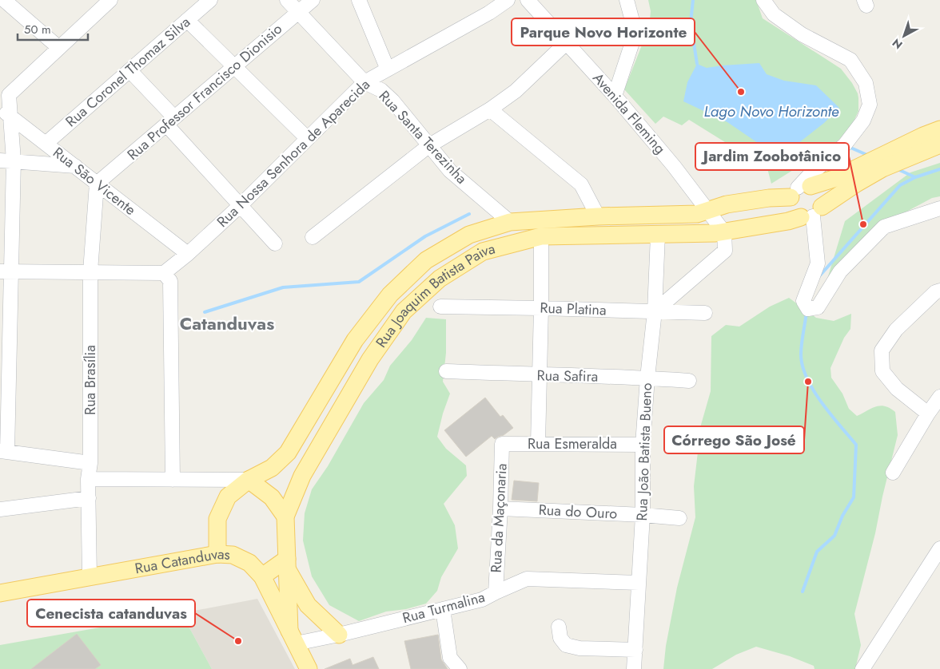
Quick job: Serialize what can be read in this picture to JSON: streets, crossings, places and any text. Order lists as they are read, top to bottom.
{
  "streets": {
    "main road": ["Rua Joaquim Batista Paiva", "Rua Catanduvas"],
    "street": [
      "Rua Coronel Thomaz Silva",
      "Rua Professor Francisco Dionisio",
      "Avenida Fleming",
      "Rua Santa Terezinha",
      "Rua Nossa Senhora de Aparecida",
      "Rua São Vicente",
      "Rua Platina",
      "Rua Safira",
      "Rua Brasília",
      "Rua Esmeralda",
      "Rua João Batista Bueno",
      "Rua do Ouro",
      "Rua da Maçonaria",
      "Rua Turmalina"
    ]
  },
  "crossings": [
    ["Rua Coronel Thomaz Silva", "Rua São Vicente"],
    ["Rua Professor Francisco Dionisio", "Rua Santa Terezinha"],
    ["Rua Professor Francisco Dionisio", "Rua São Vicente"],
    ["Rua Professor Francisco Dionisio", "Rua Brasília"],
    ["Avenida Fleming", "Rua Joaquim Batista Paiva"],
    ["Rua Santa Terezinha", "Rua Nossa Senhora de Aparecida"],
    ["Rua Santa Terezinha", "Rua Joaquim Batista Paiva"],
    ["Rua Nossa Senhora de Aparecida", "Rua São Vicente"],
    ["Rua São Vicente", "Rua Brasília"],
    ["Rua Joaquim Batista Paiva", "Rua João Batista Bueno"],
    ["Rua Joaquim Batista Paiva", "Rua Catanduvas"],
    ["Rua Joaquim Batista Paiva", "Rua Turmalina"],
    ["Rua Platina", "Rua João Batista Bueno"],
    ["Rua Safira", "Rua João Batista Bueno"],
    ["Rua Brasília", "Rua Catanduvas"],
    ["Rua Esmeralda", "Rua João Batista Bueno"],
    ["Rua Esmeralda", "Rua da Maçonaria"],
    ["Rua João Batista Bueno", "Rua do Ouro"],
    ["Rua João Batista Bueno", "Rua Turmalina"],
    ["Rua do Ouro", "Rua da Maçonaria"],
    ["Rua da Maçonaria", "Rua Turmalina"],
    ["Rua Catanduvas", "Rua Turmalina"]
  ],
  "districts": ["Catanduvas"],
  "water": ["Lago Novo Horizonte"],
  "places": [
    "Parque Novo Horizonte",
    "Jardim Zoobotânico",
    "Córrego São José",
    "Cenecista catanduvas"
  ],
  "scale_bar": "50 m",
  "north": "bottom left"
}
